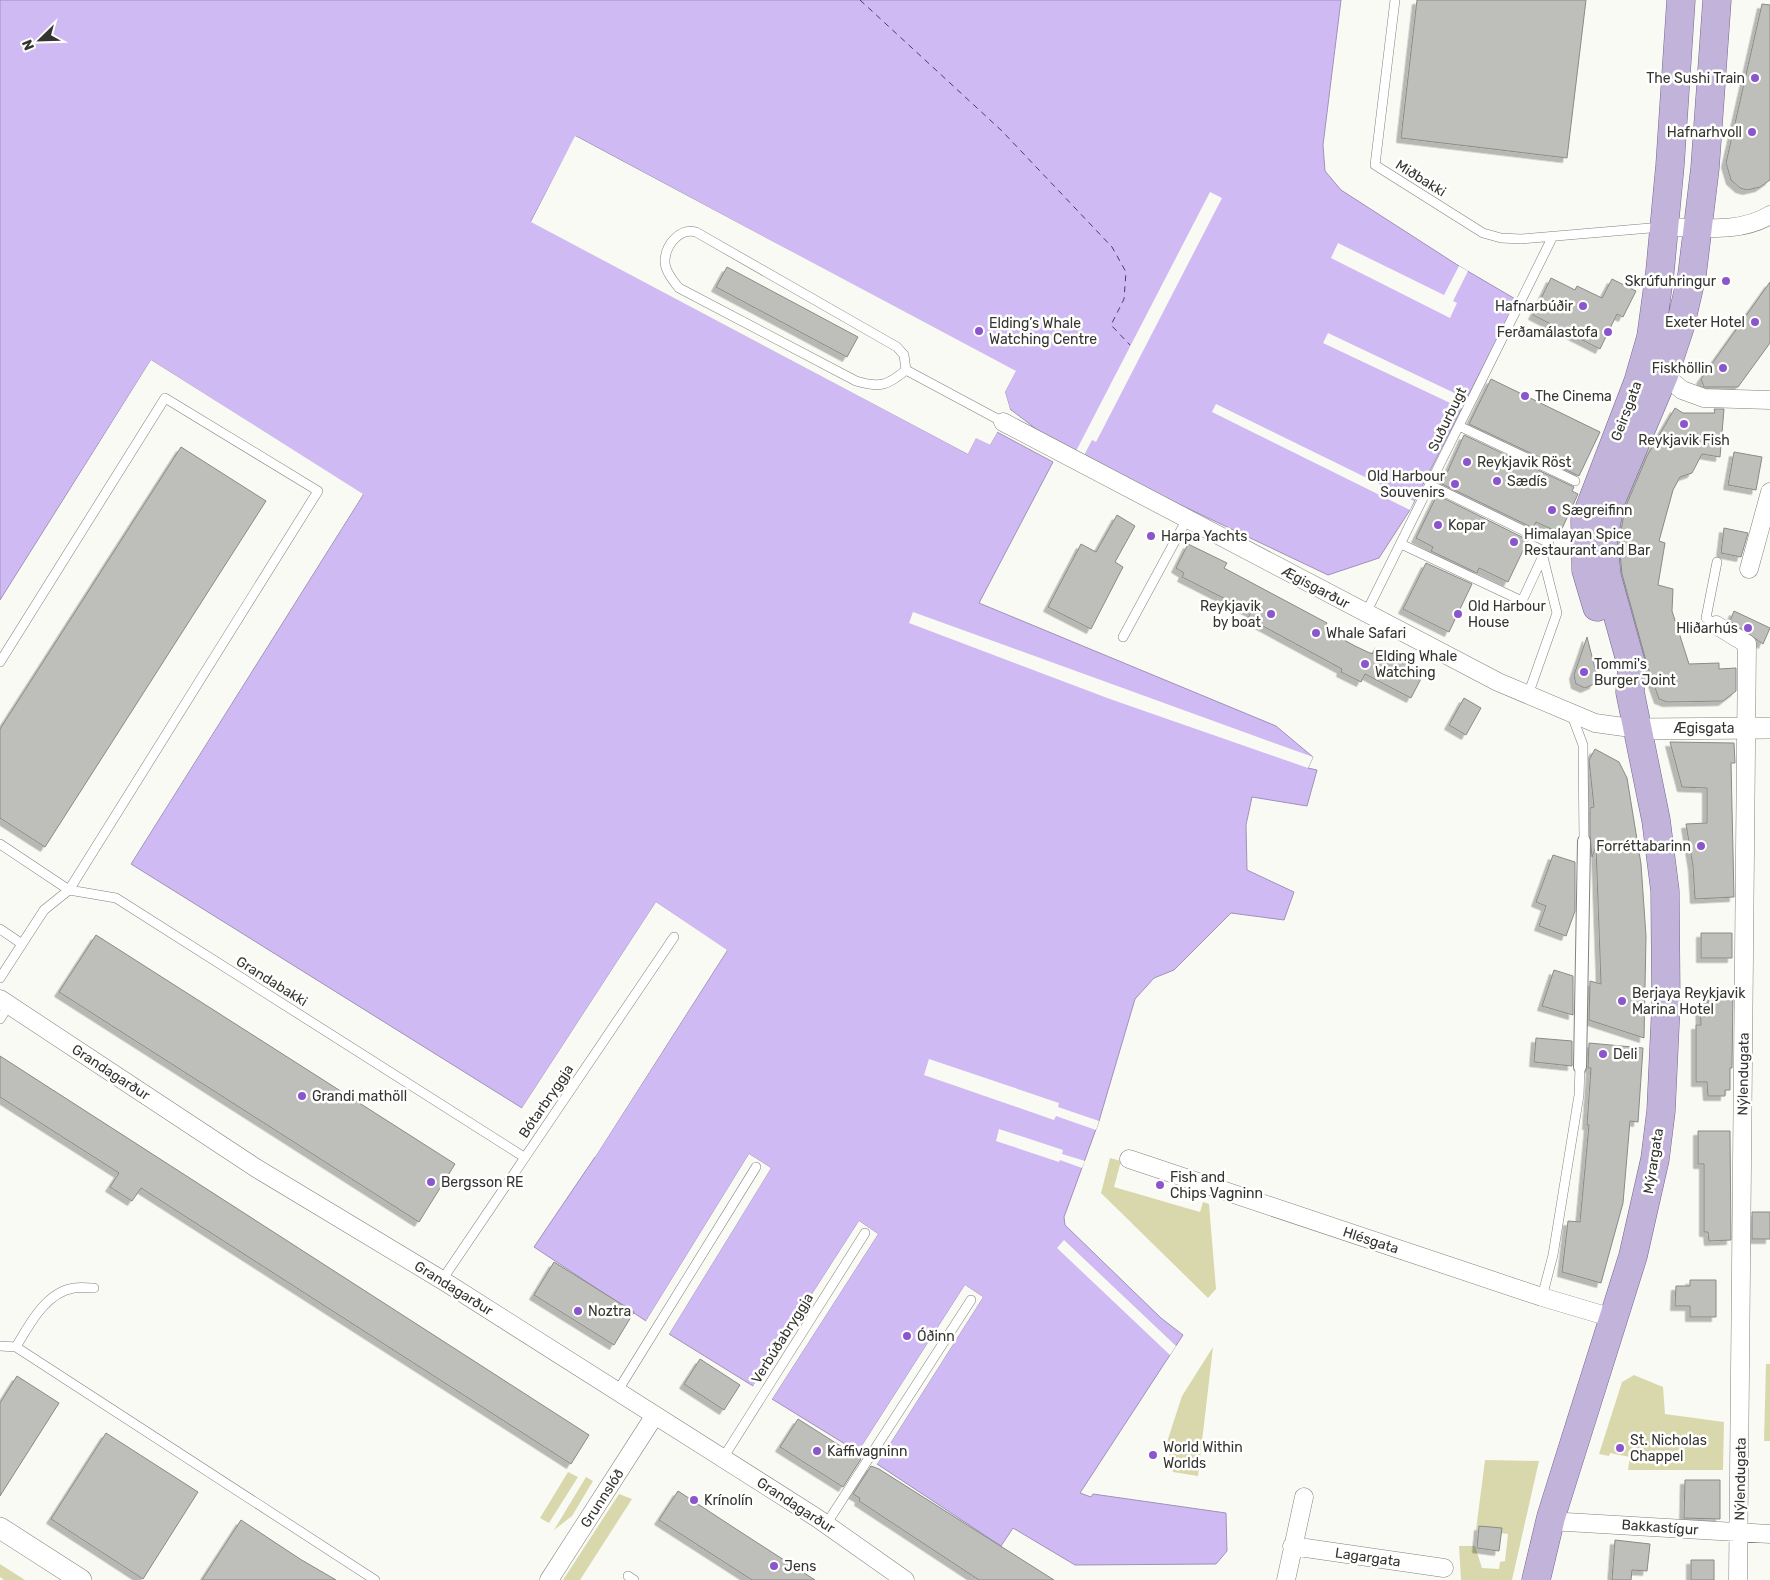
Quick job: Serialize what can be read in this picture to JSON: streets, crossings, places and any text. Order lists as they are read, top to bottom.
{
  "streets": {
    "main road": ["Geirsgata", "Mýrargata"],
    "street": [
      "Ægisgarður",
      "Ægisgata",
      "Grandagarður",
      "Nýlendugata",
      "Hlésgata",
      "Grunnslóð",
      "Bakkastígur",
      "Lagargata"
    ],
    "lane": [
      "Miðbakki",
      "Suðurbugt",
      "Grandabakki",
      "Bótarbryggja",
      "Verbúðabryggja"
    ]
  },
  "crossings": [
    ["Miðbakki", "Suðurbugt"],
    ["Geirsgata", "Ægisgarður"],
    ["Geirsgata", "Ægisgata"],
    ["Geirsgata", "Mýrargata"],
    ["Suðurbugt", "Ægisgarður"],
    ["Ægisgarður", "Ægisgata"],
    ["Ægisgarður", "Mýrargata"],
    ["Ægisgata", "Nýlendugata"],
    ["Ægisgata", "Mýrargata"],
    ["Grandabakki", "Bótarbryggja"],
    ["Grandagarður", "Bótarbryggja"],
    ["Grandagarður", "Verbúðabryggja"],
    ["Grandagarður", "Grunnslóð"],
    ["Nýlendugata", "Bakkastígur"],
    ["Mýrargata", "Hlésgata"],
    ["Mýrargata", "Bakkastígur"]
  ],
  "places": [
    "The Sushi Train",
    "Hafnarhvoll",
    "Skrúfuhringur",
    "Hafnarbúðir",
    "Exeter Hotel",
    "Elding’s Whale Watching Centre",
    "Ferðamálastofa",
    "Fiskhöllin",
    "The Cinema",
    "Reykjavik Fish",
    "Reykjavik Röst",
    "Sædís",
    "Old Harbour Souvenirs",
    "Sægreifinn",
    "Kopar",
    "Harpa Yachts",
    "Himalayan Spice Restaurant and Bar",
    "Reykjavik by boat",
    "Old Harbour House",
    "Hliðarhús",
    "Whale Safari",
    "Elding Whale Watching",
    "Tommi's Burger Joint",
    "Forréttabarinn",
    "Berjaya Reykjavik Marina Hotel",
    "Deli",
    "Grandi mathöll",
    "Bergsson RE",
    "Fish and Chips Vagninn",
    "Noztra",
    "Óðinn",
    "St. Nicholas Chappel",
    "Kaffivagninn",
    "World Within Worlds",
    "Krínolín",
    "Jens"
  ],
  "north": "bottom left"
}
